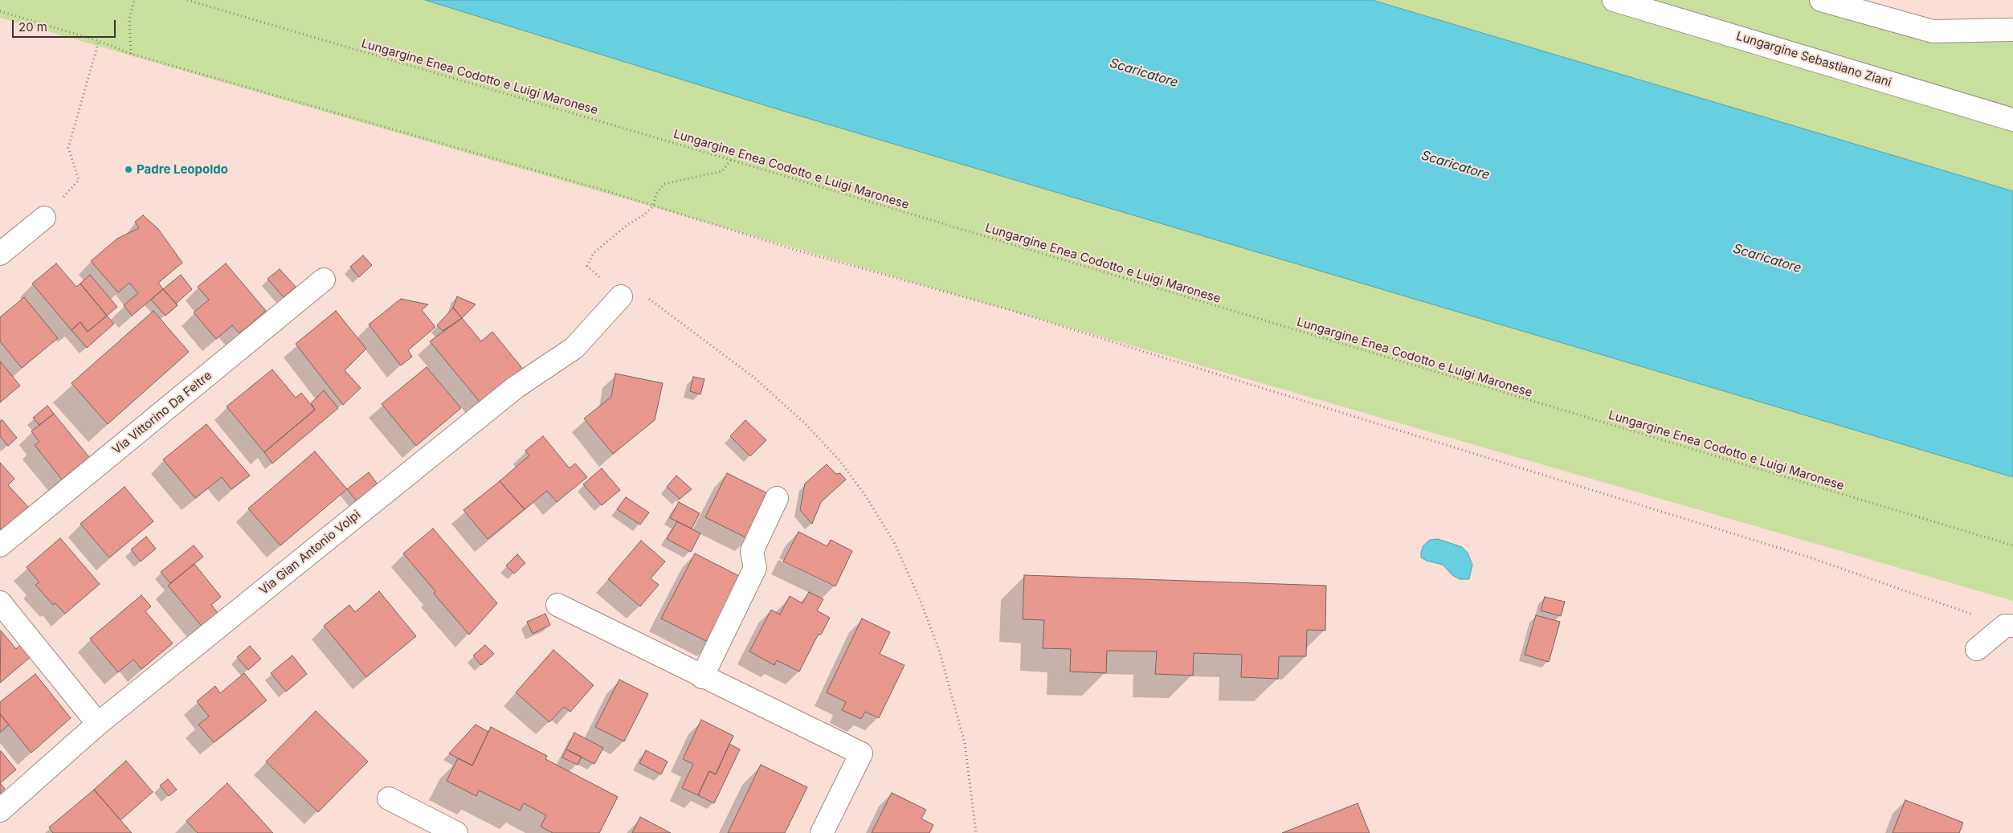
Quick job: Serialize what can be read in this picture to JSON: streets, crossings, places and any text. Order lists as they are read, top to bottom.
{
  "streets": {
    "street": ["Lungargine Sebastiano Ziani", "Via Vittorino Da Feltre", "Via Gian Antonio Volpi"],
    "path": ["Lungargine Enea Codotto e Luigi Maronese"]
  },
  "water": ["Scaricatore"],
  "places": ["Padre Leopoldo"],
  "scale_bar": "20 m"
}
